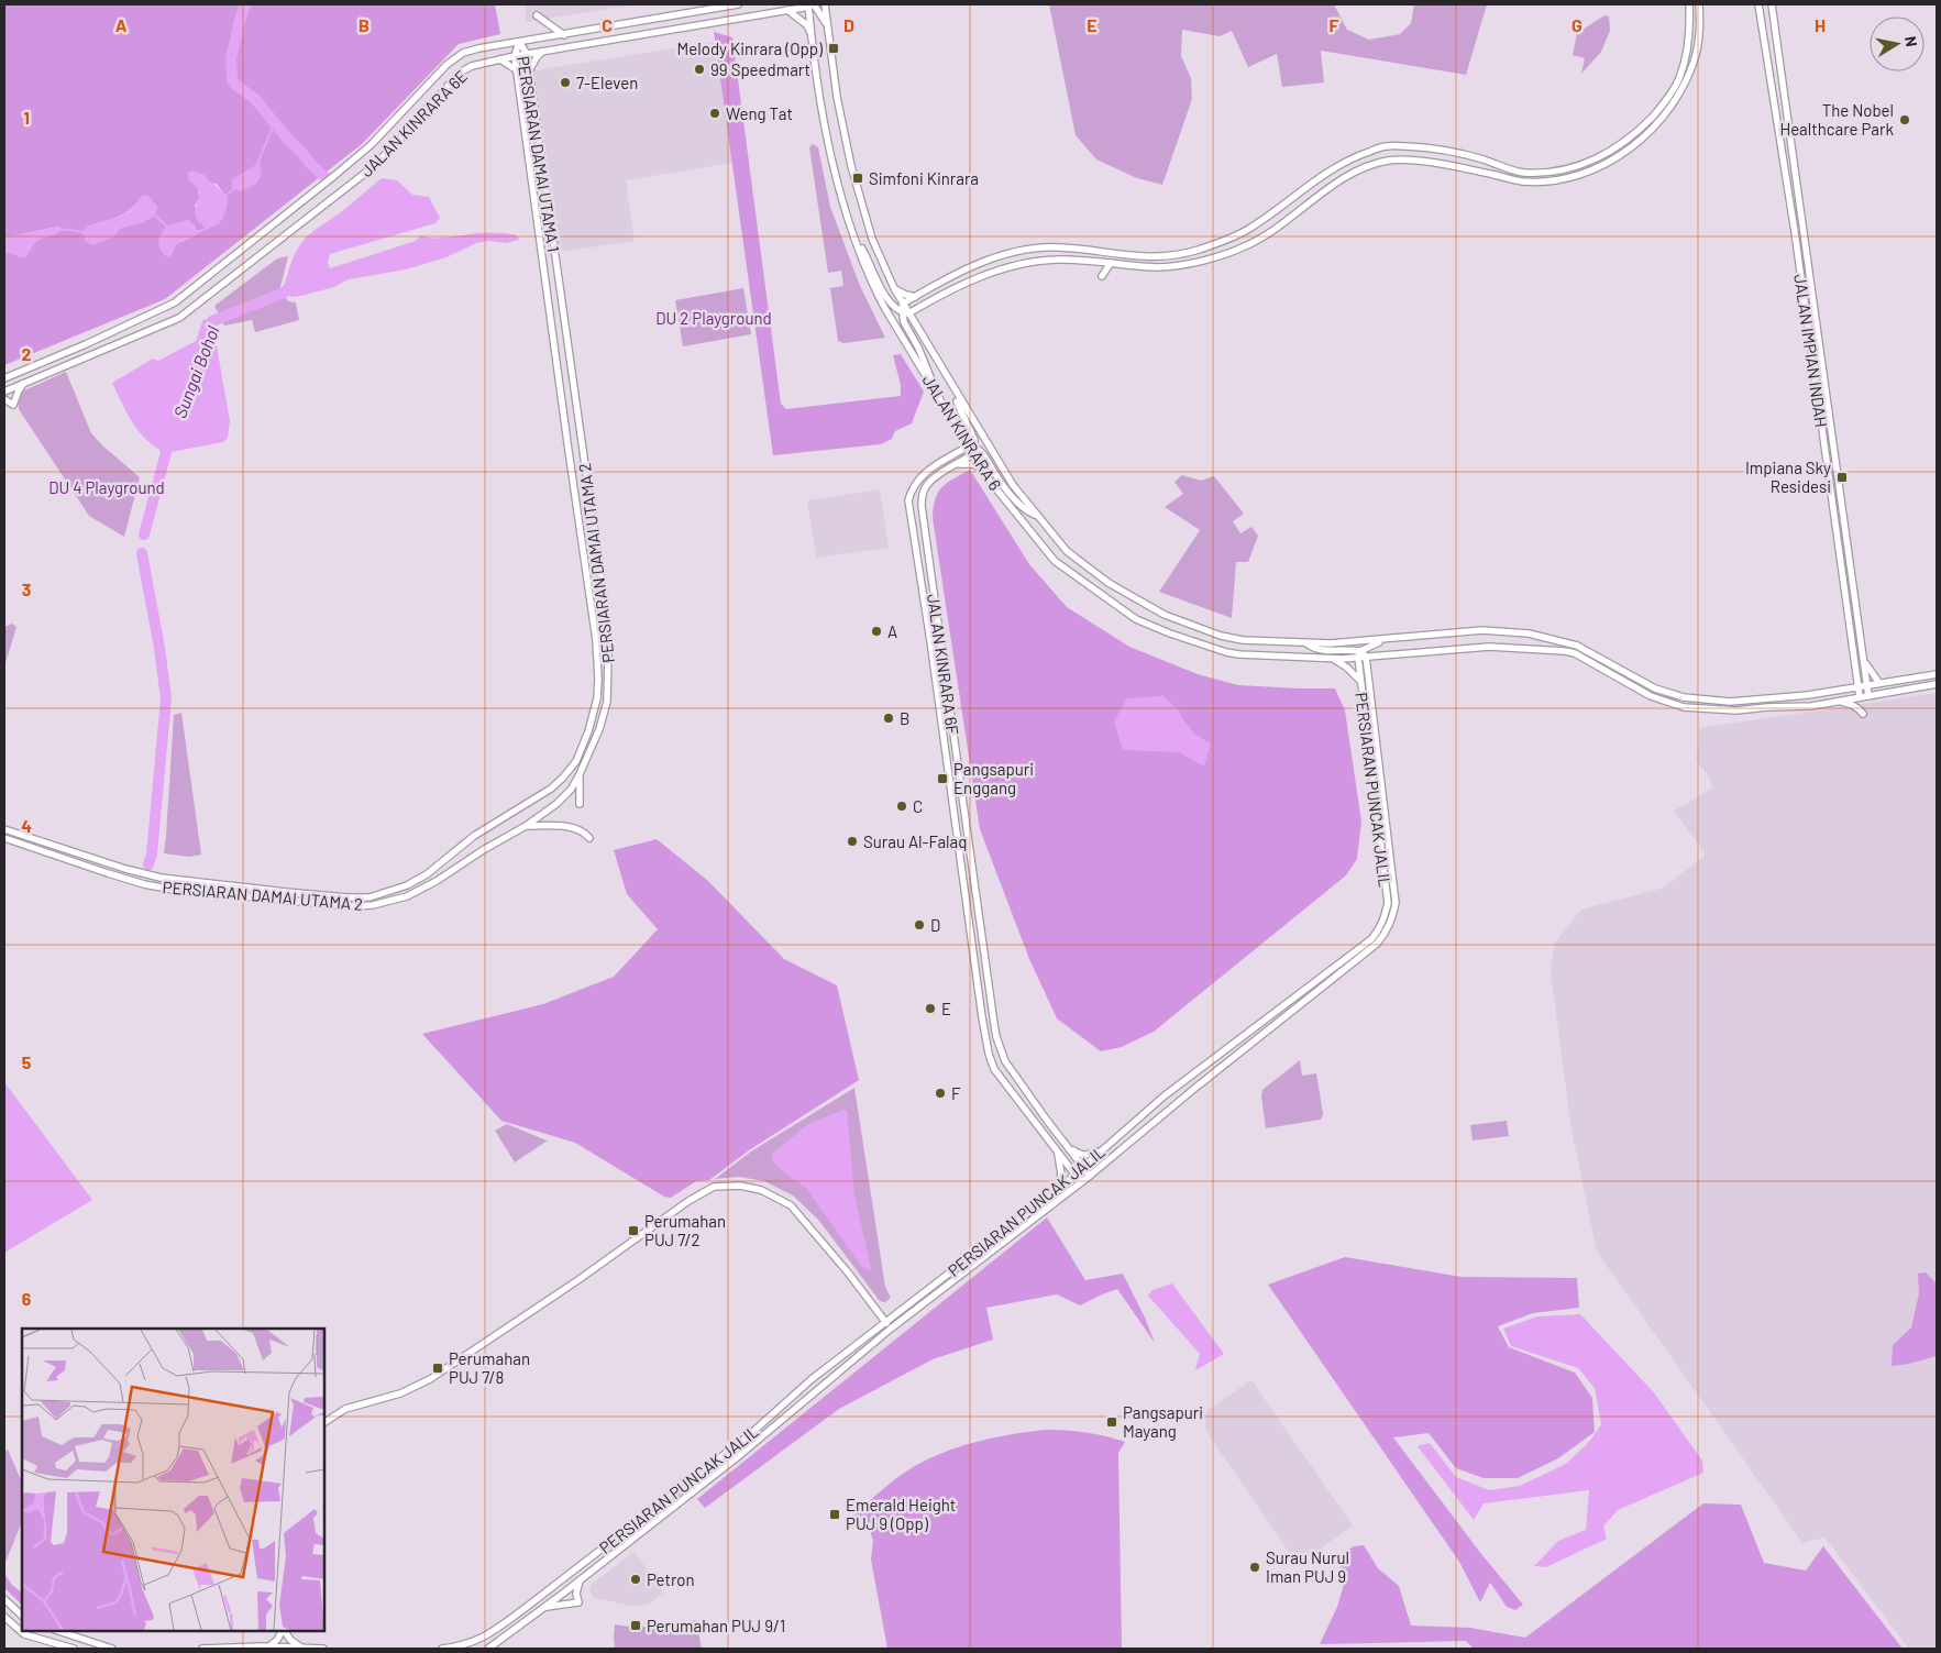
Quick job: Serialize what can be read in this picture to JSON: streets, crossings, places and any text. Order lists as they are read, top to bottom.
{
  "streets": {
    "main road": [
      "JALAN KINRARA 6E",
      "PERSIARAN DAMAI UTAMA 1",
      "JALAN IMPIAN INDAH",
      "JALAN KINRARA 6",
      "PERSIARAN DAMAI UTAMA 2",
      "JALAN KINRARA 6F",
      "PERSIARAN PUNCAK JALIL"
    ]
  },
  "crossings": [
    ["JALAN KINRARA 6E", "PERSIARAN DAMAI UTAMA 1"],
    ["JALAN KINRARA 6E", "JALAN KINRARA 6"],
    ["PERSIARAN DAMAI UTAMA 1", "PERSIARAN DAMAI UTAMA 2"],
    ["JALAN KINRARA 6", "JALAN KINRARA 6F"],
    ["JALAN KINRARA 6", "PERSIARAN PUNCAK JALIL"],
    ["JALAN KINRARA 6F", "PERSIARAN PUNCAK JALIL"]
  ],
  "water": ["Sungai Bohol"],
  "parks": ["DU 2 Playground", "DU 4 Playground"],
  "places": {
    "transit": [
      "Melody Kinrara (Opp)",
      "Simfoni Kinrara",
      "Impiana Sky Residesi",
      "Pangsapuri Enggang",
      "Perumahan PUJ 7/2",
      "Perumahan PUJ 7/8",
      "Pangsapuri Mayang",
      "Emerald Height PUJ 9 (Opp)",
      "Perumahan PUJ 9/1"
    ],
    "other": [
      "99 Speedmart",
      "7-Eleven",
      "Weng Tat",
      "The Nobel Healthcare Park",
      "A",
      "B",
      "C",
      "Surau Al-Falaq",
      "D",
      "E",
      "F",
      "Surau Nurul Iman PUJ 9",
      "Petron"
    ]
  },
  "north": "right",
  "grid": {
    "columns": [
      "A",
      "B",
      "C",
      "D",
      "E",
      "F",
      "G",
      "H"
    ],
    "rows": [
      "1",
      "2",
      "3",
      "4",
      "5",
      "6"
    ]
  }
}
